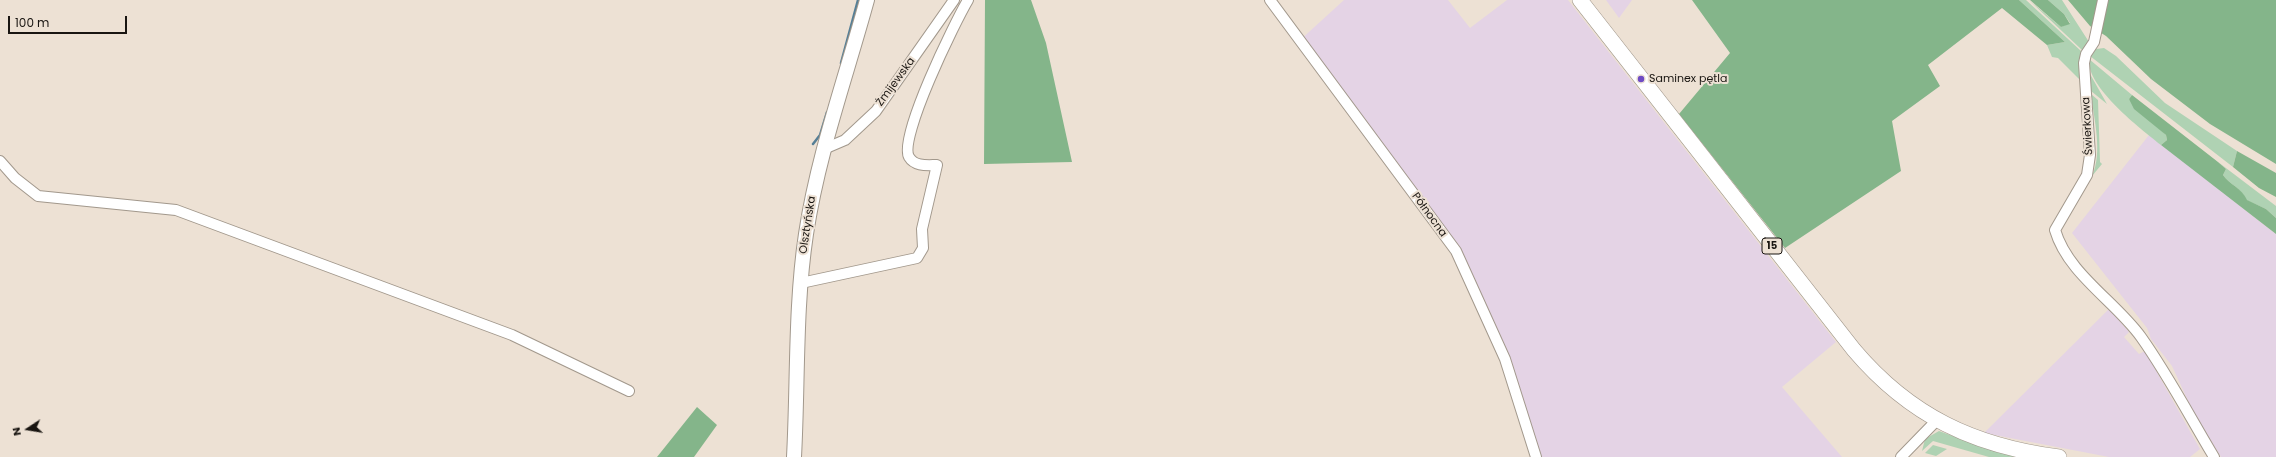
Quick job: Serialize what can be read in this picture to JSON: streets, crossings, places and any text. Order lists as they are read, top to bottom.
{
  "streets": {
    "main road": ["15"],
    "street": [
      "Żmijewska",
      "Świerkowa",
      "Północna",
      "Olsztyńska"
    ]
  },
  "crossings": [
    ["Żmijewska", "Olsztyńska"]
  ],
  "places": ["Saminex pętla"],
  "scale_bar": "100 m",
  "north": "left"
}
